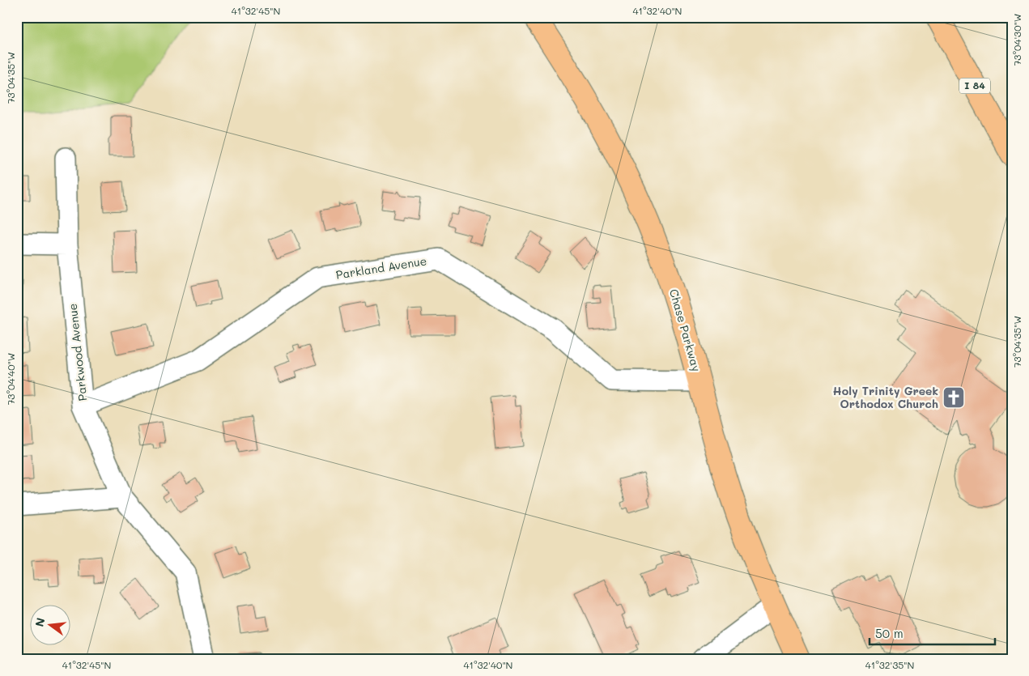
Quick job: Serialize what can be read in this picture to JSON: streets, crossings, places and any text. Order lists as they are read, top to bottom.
{
  "streets": {
    "main road": ["I 84", "Chase Parkway"],
    "street": ["Parkland Avenue", "Parkwood Avenue"]
  },
  "crossings": [
    ["Parkland Avenue", "Chase Parkway"],
    ["Parkland Avenue", "Parkwood Avenue"]
  ],
  "places": {
    "church": ["Holy Trinity Greek Orthodox Church"]
  },
  "scale_bar": "50 m",
  "north": "left",
  "coordinates": [
    "41°32'45\"N",
    "41°32'40\"N",
    "73°04'30\"W",
    "73°04'35\"W",
    "73°04'40\"W",
    "41°32'35\"N"
  ]
}
